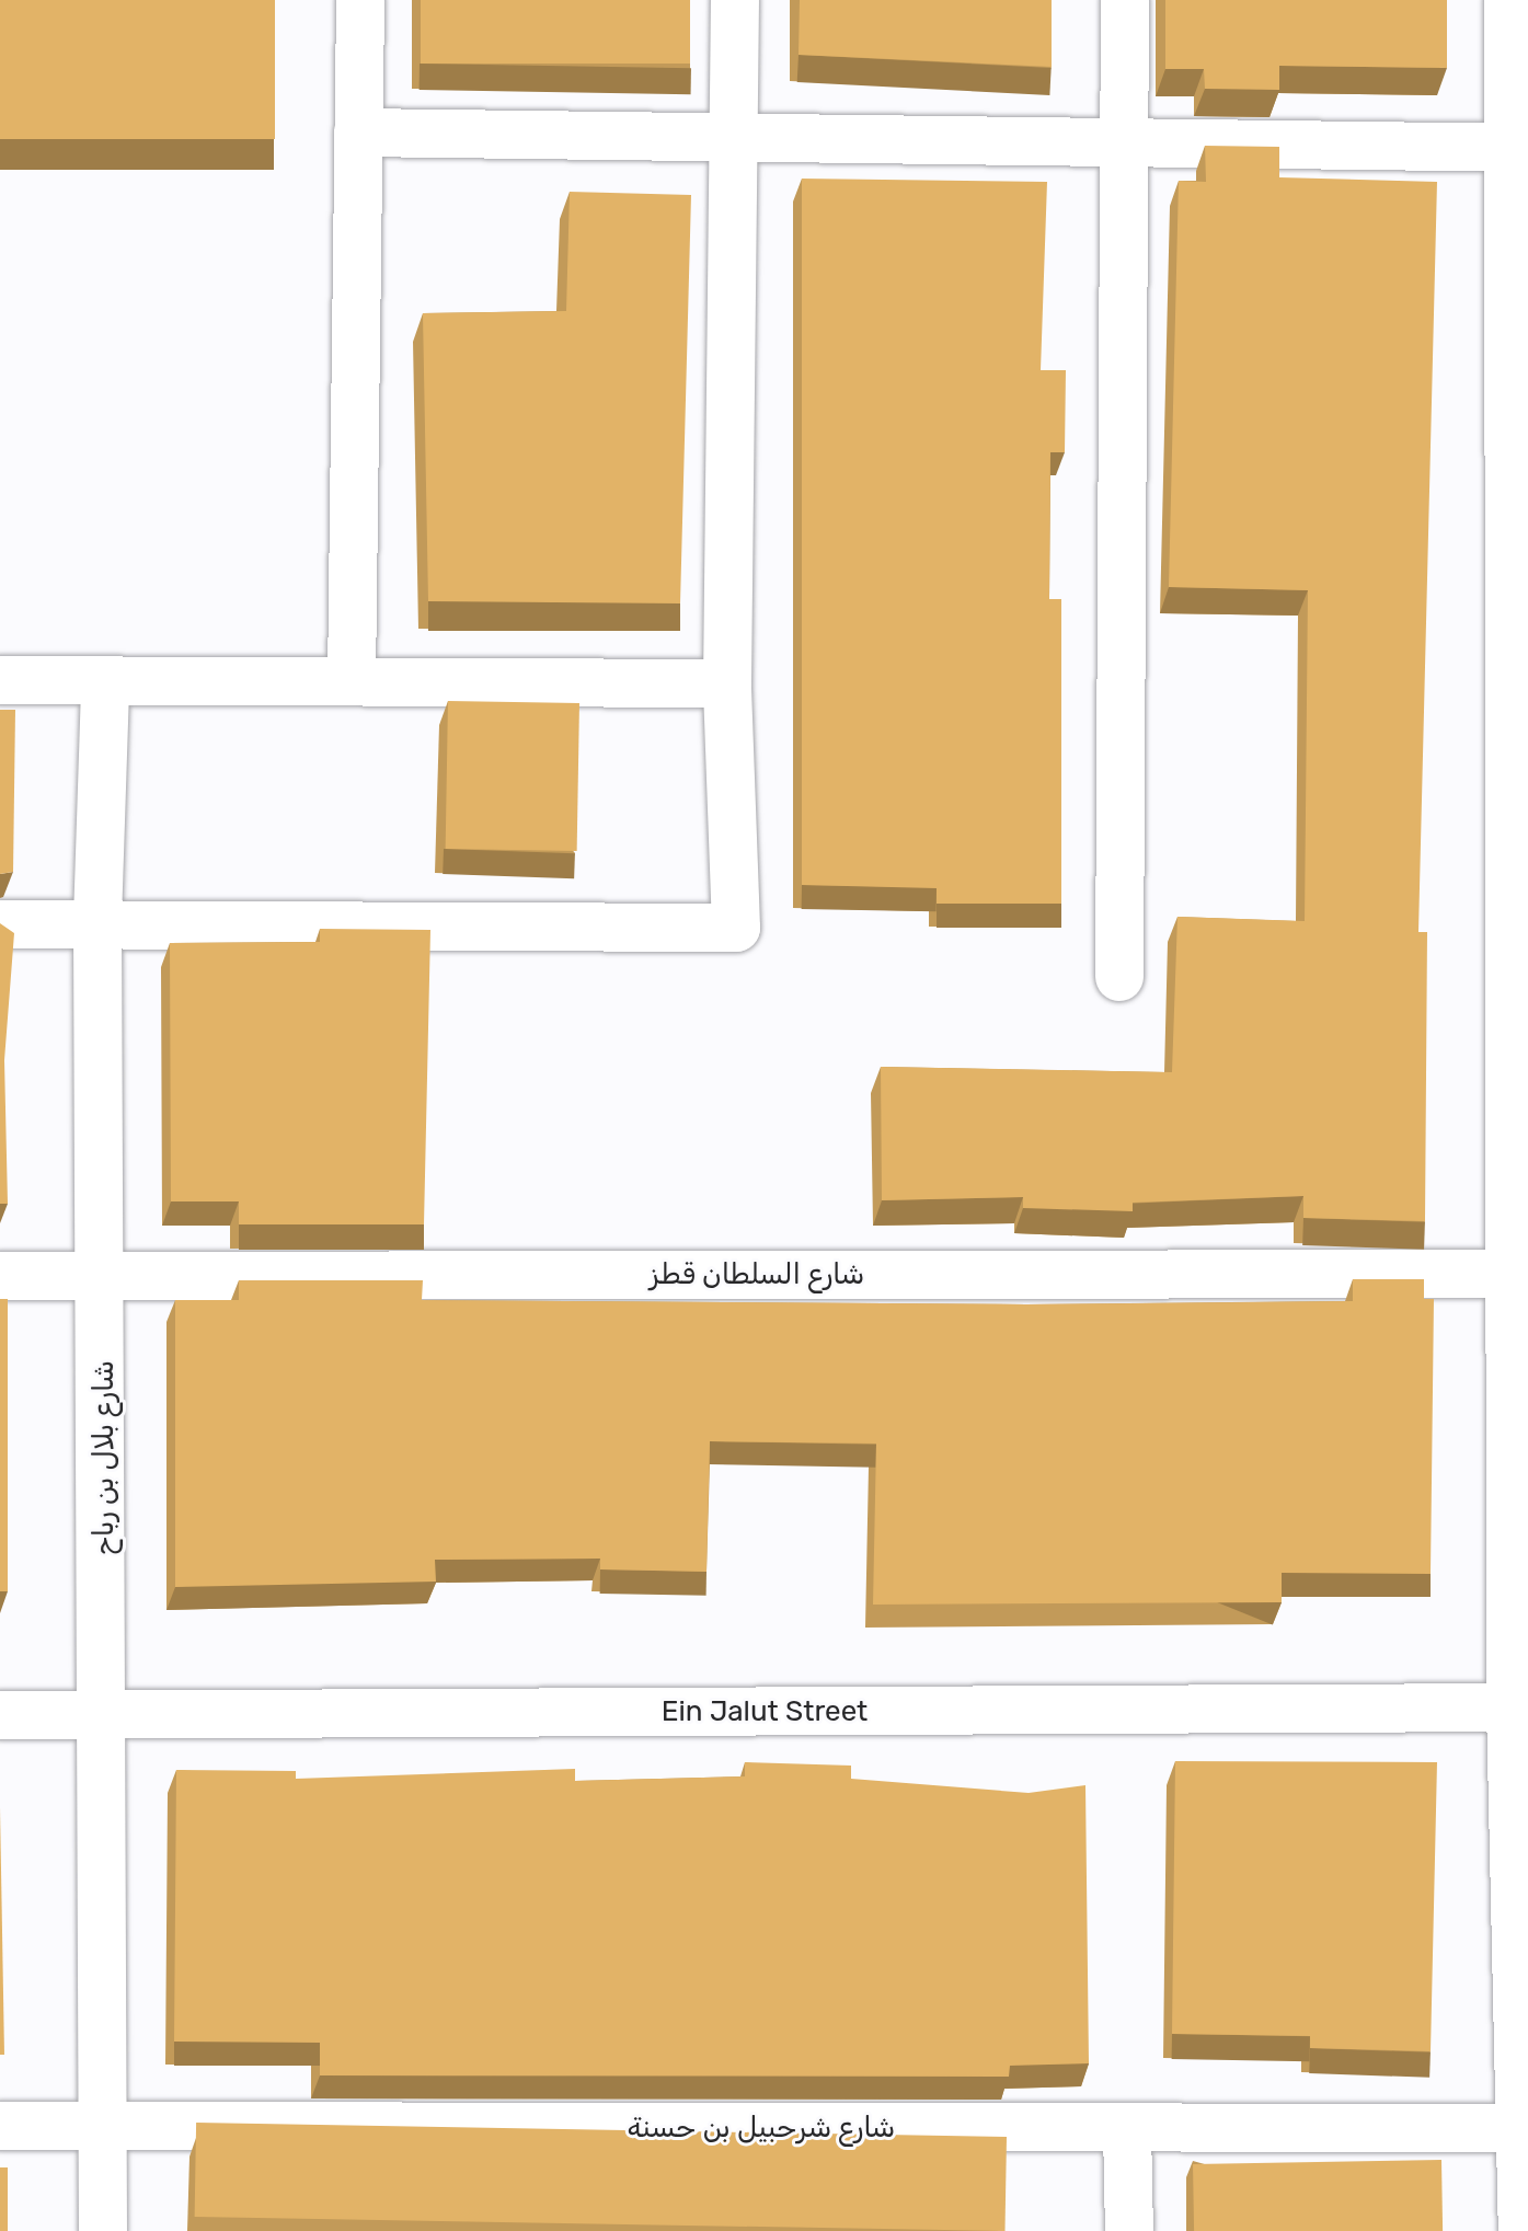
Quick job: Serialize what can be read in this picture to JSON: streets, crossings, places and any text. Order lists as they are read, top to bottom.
{
  "streets": {
    "street": [
      "شارع السلطان قطز",
      "شارع بلال بن رباح",
      "Ein Jalut Street",
      "شارع شرحبيل بن حسنة"
    ]
  },
  "crossings": [
    ["شارع السلطان قطز", "شارع بلال بن رباح"],
    ["شارع بلال بن رباح", "Ein Jalut Street"],
    ["شارع بلال بن رباح", "شارع شرحبيل بن حسنة"]
  ]
}
